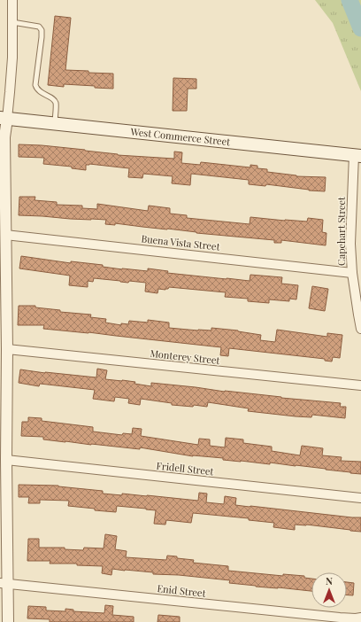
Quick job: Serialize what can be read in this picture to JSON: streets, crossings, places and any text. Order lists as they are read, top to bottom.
{
  "streets": {
    "main road": ["West Commerce Street"],
    "street": [
      "Capehart Street",
      "Buena Vista Street",
      "Monterey Street",
      "Fridell Street",
      "Enid Street"
    ]
  },
  "crossings": [
    ["West Commerce Street", "Capehart Street"],
    ["Capehart Street", "Buena Vista Street"]
  ],
  "north": "top"
}
